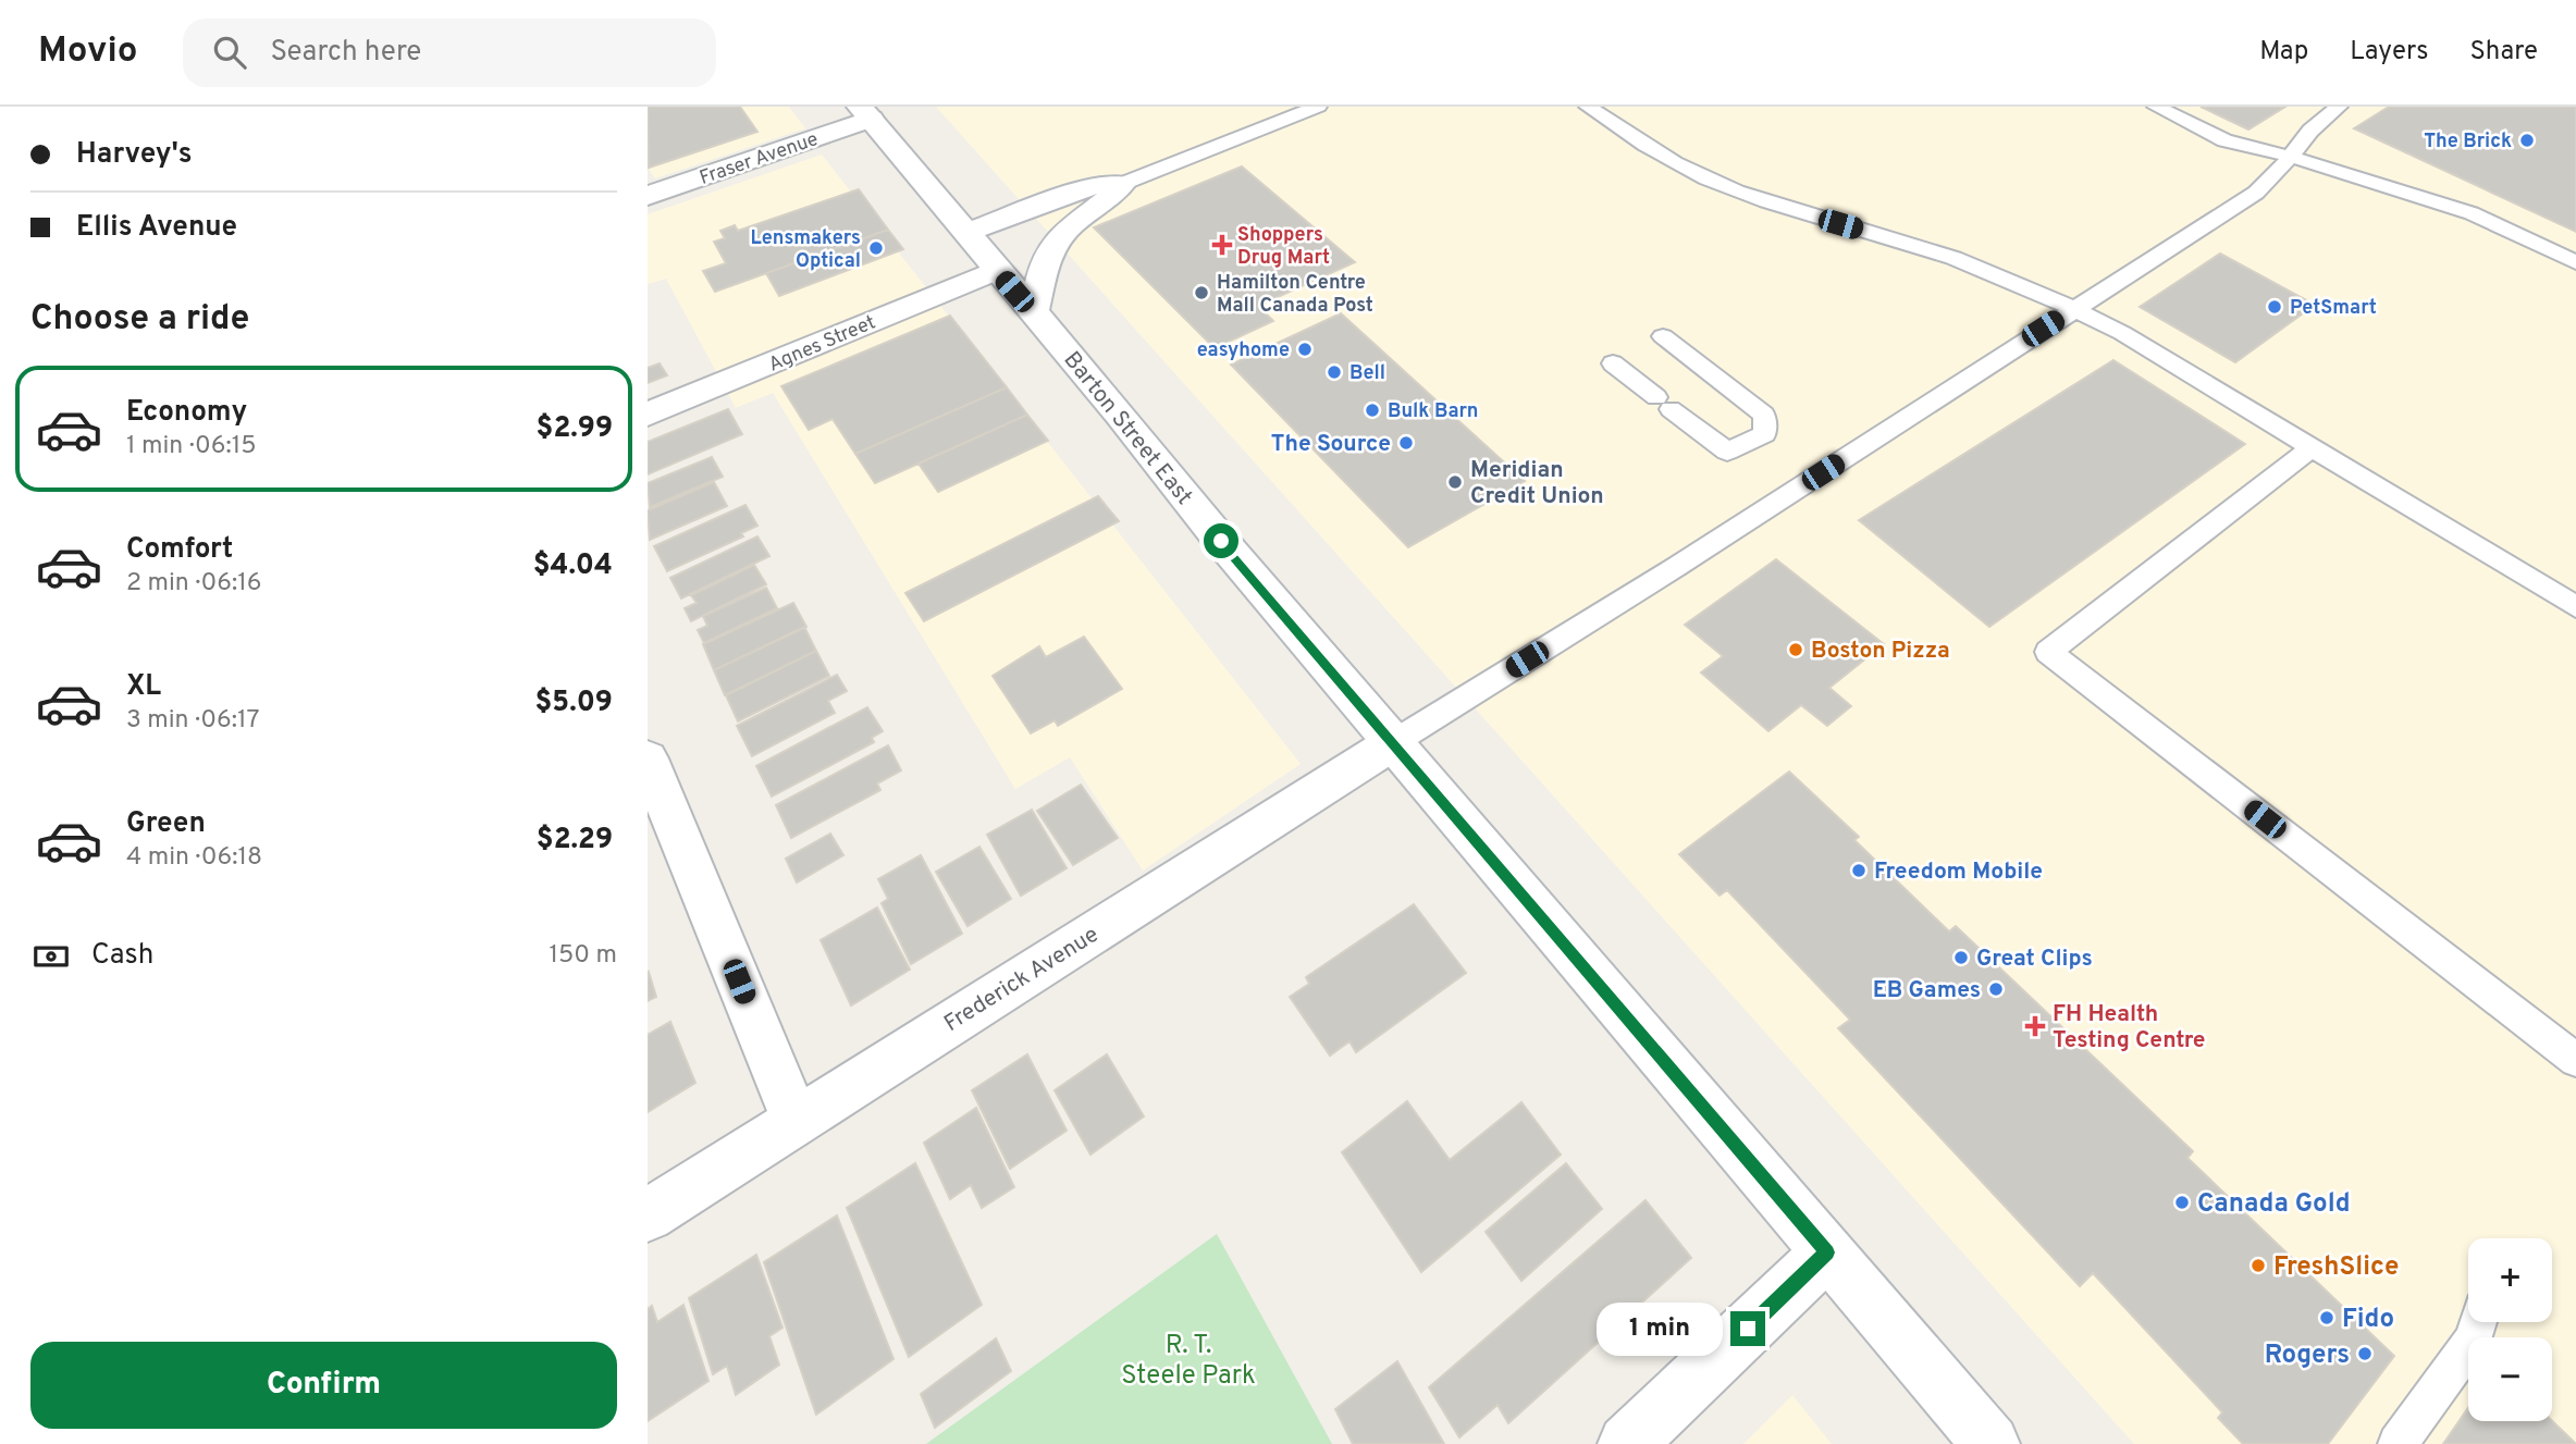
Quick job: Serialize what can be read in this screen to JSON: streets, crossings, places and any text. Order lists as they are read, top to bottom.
{
  "streets": {
    "main road": [
      "Fraser Avenue",
      "Agnes Street",
      "Barton Street East",
      "Frederick Avenue"
    ]
  },
  "crossings": [
    ["Fraser Avenue", "Barton Street East"],
    ["Agnes Street", "Barton Street East"],
    ["Barton Street East", "Frederick Avenue"]
  ],
  "parks": ["R. T. Steele Park"],
  "places": {
    "other": [
      "The Brick",
      "Lensmakers Optical",
      "Hamilton Centre Mall Canada Post",
      "PetSmart",
      "easyhome",
      "Bell",
      "Bulk Barn",
      "The Source",
      "Meridian Credit Union",
      "Boston Pizza",
      "Freedom Mobile",
      "Great Clips",
      "EB Games",
      "Canada Gold",
      "FreshSlice",
      "Fido",
      "Rogers"
    ],
    "health": ["Shoppers Drug Mart", "FH Health Testing Centre"]
  },
  "page": {
    "header": "Movio",
    "search": "Search here",
    "nav": ["Map", "Layers", "Share"],
    "banner": ["Harvey's", "Ellis Avenue"],
    "heading": "Choose a ride",
    "list": [
      {
        "name": "Economy",
        "note": "1 min · 06:15",
        "value": "$2.99"
      },
      {
        "name": "Comfort",
        "note": "2 min · 06:16",
        "value": "$4.04"
      },
      {
        "name": "XL",
        "note": "3 min · 06:17",
        "value": "$5.09"
      },
      {
        "name": "Green",
        "note": "4 min · 06:18",
        "value": "$2.29"
      }
    ],
    "pay": ["Cash", "150 m"],
    "map_buttons": ["+", "−"],
    "bubble": "1 min",
    "buttons": "Confirm"
  }
}
